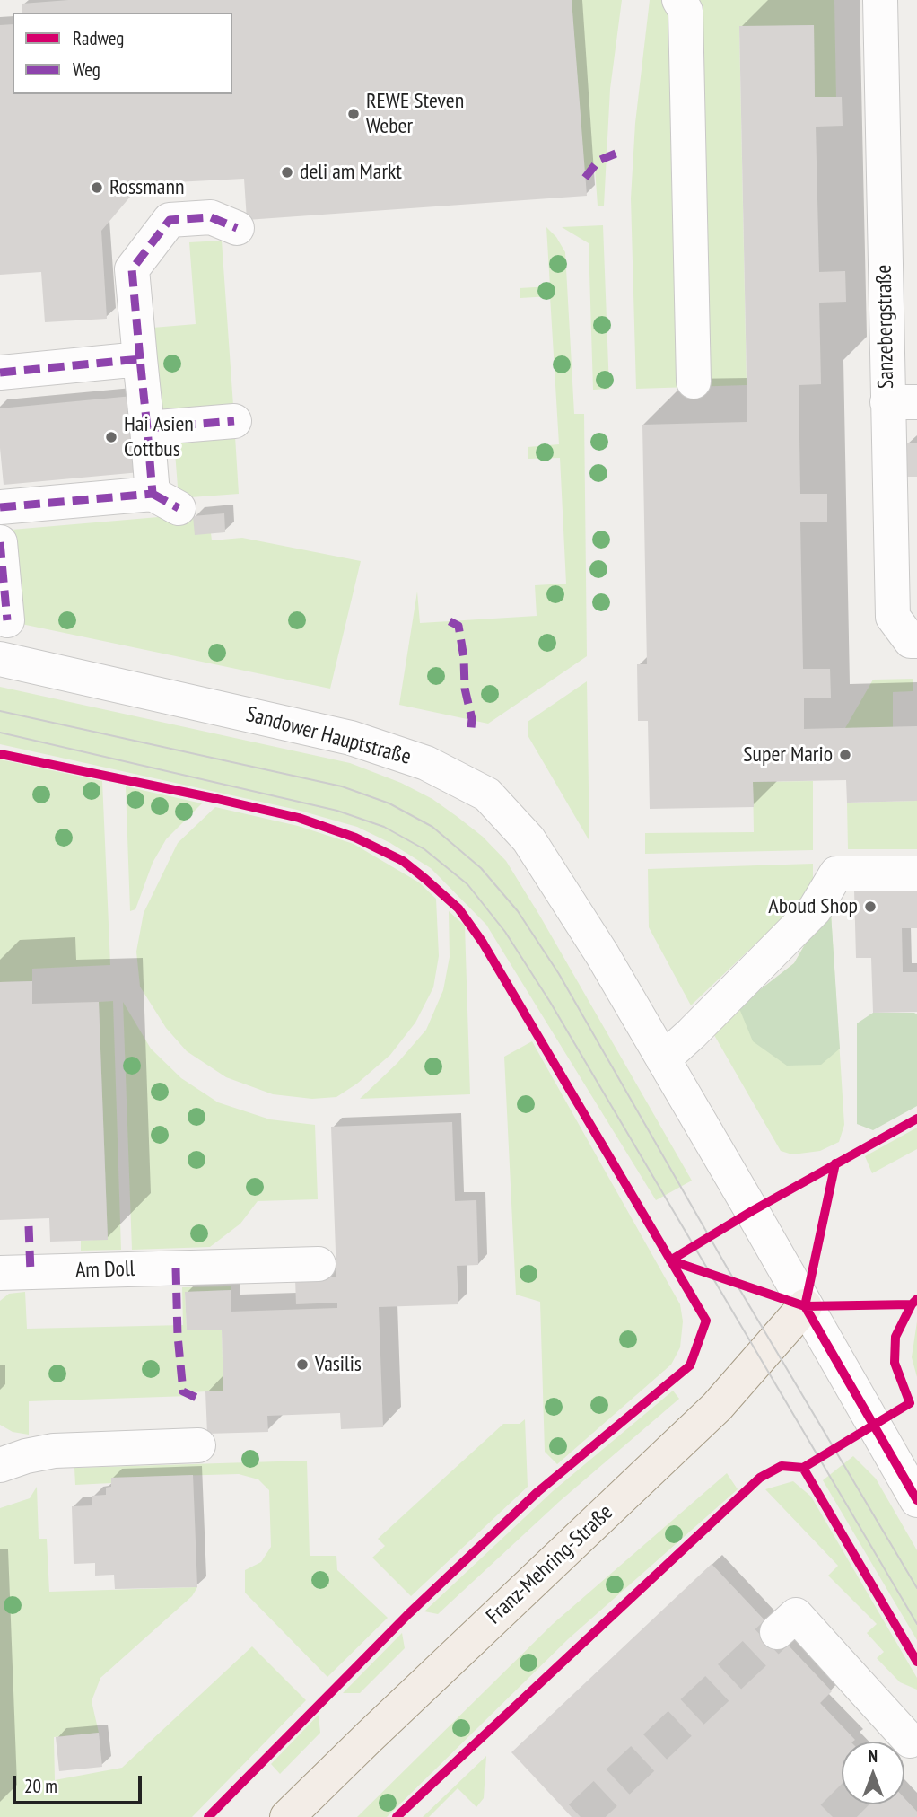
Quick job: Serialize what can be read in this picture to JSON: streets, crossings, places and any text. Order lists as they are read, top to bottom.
{
  "streets": {
    "main road": ["Franz-Mehring-Straße"],
    "street": ["Sanzebergstraße", "Sandower Hauptstraße", "Am Doll"]
  },
  "crossings": [
    ["Sandower Hauptstraße", "Franz-Mehring-Straße"]
  ],
  "places": [
    "REWE Steven Weber",
    "deli am Markt",
    "Rossmann",
    "Hai Asien Cottbus",
    "Super Mario",
    "Aboud Shop",
    "Vasilis"
  ],
  "legend": ["Radweg", "Weg"],
  "scale_bar": "20 m",
  "north": "top"
}
